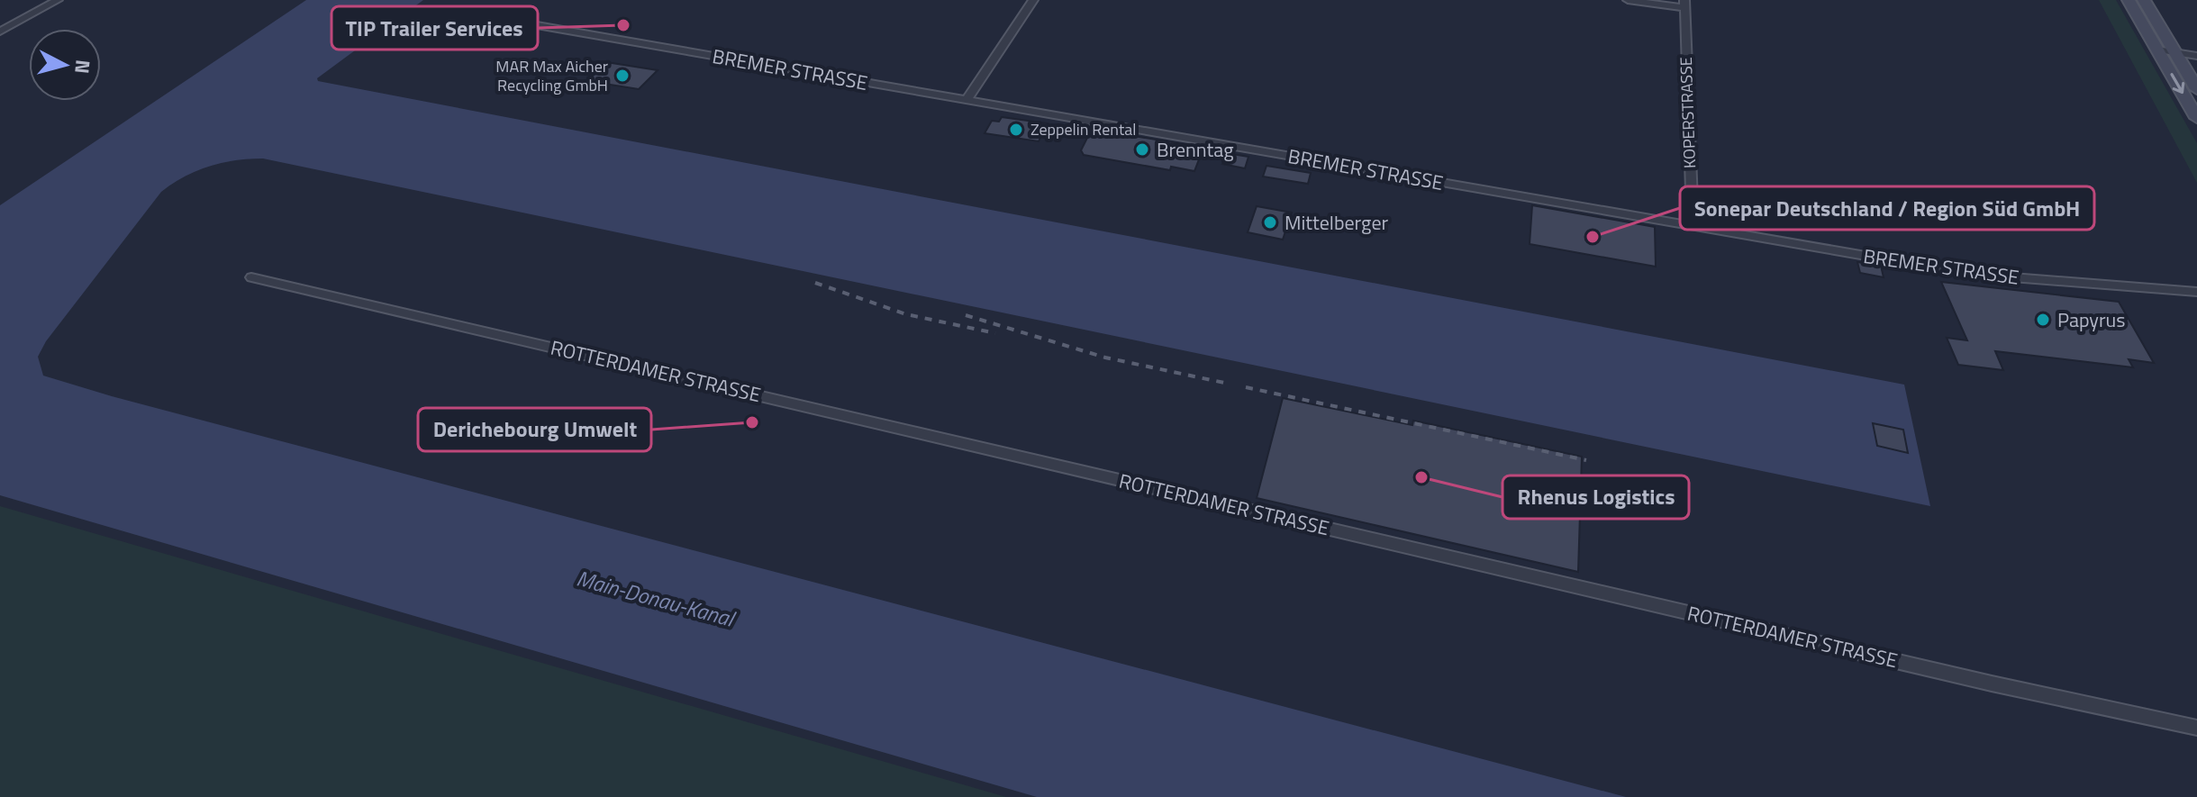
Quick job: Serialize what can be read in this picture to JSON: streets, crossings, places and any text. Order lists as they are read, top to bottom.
{
  "streets": {
    "street": ["BREMER STRASSE", "KOPERSTRASSE", "ROTTERDAMER STRASSE"]
  },
  "crossings": [
    ["BREMER STRASSE", "KOPERSTRASSE"]
  ],
  "water": ["Main-Donau-Kanal"],
  "places": [
    "TIP Trailer Services",
    "MAR Max Aicher Recycling GmbH",
    "Zeppelin Rental",
    "Brenntag",
    "Mittelberger",
    "Sonepar Deutschland / Region Süd GmbH",
    "Papyrus",
    "Derichebourg Umwelt",
    "Rhenus Logistics"
  ],
  "north": "right"
}
